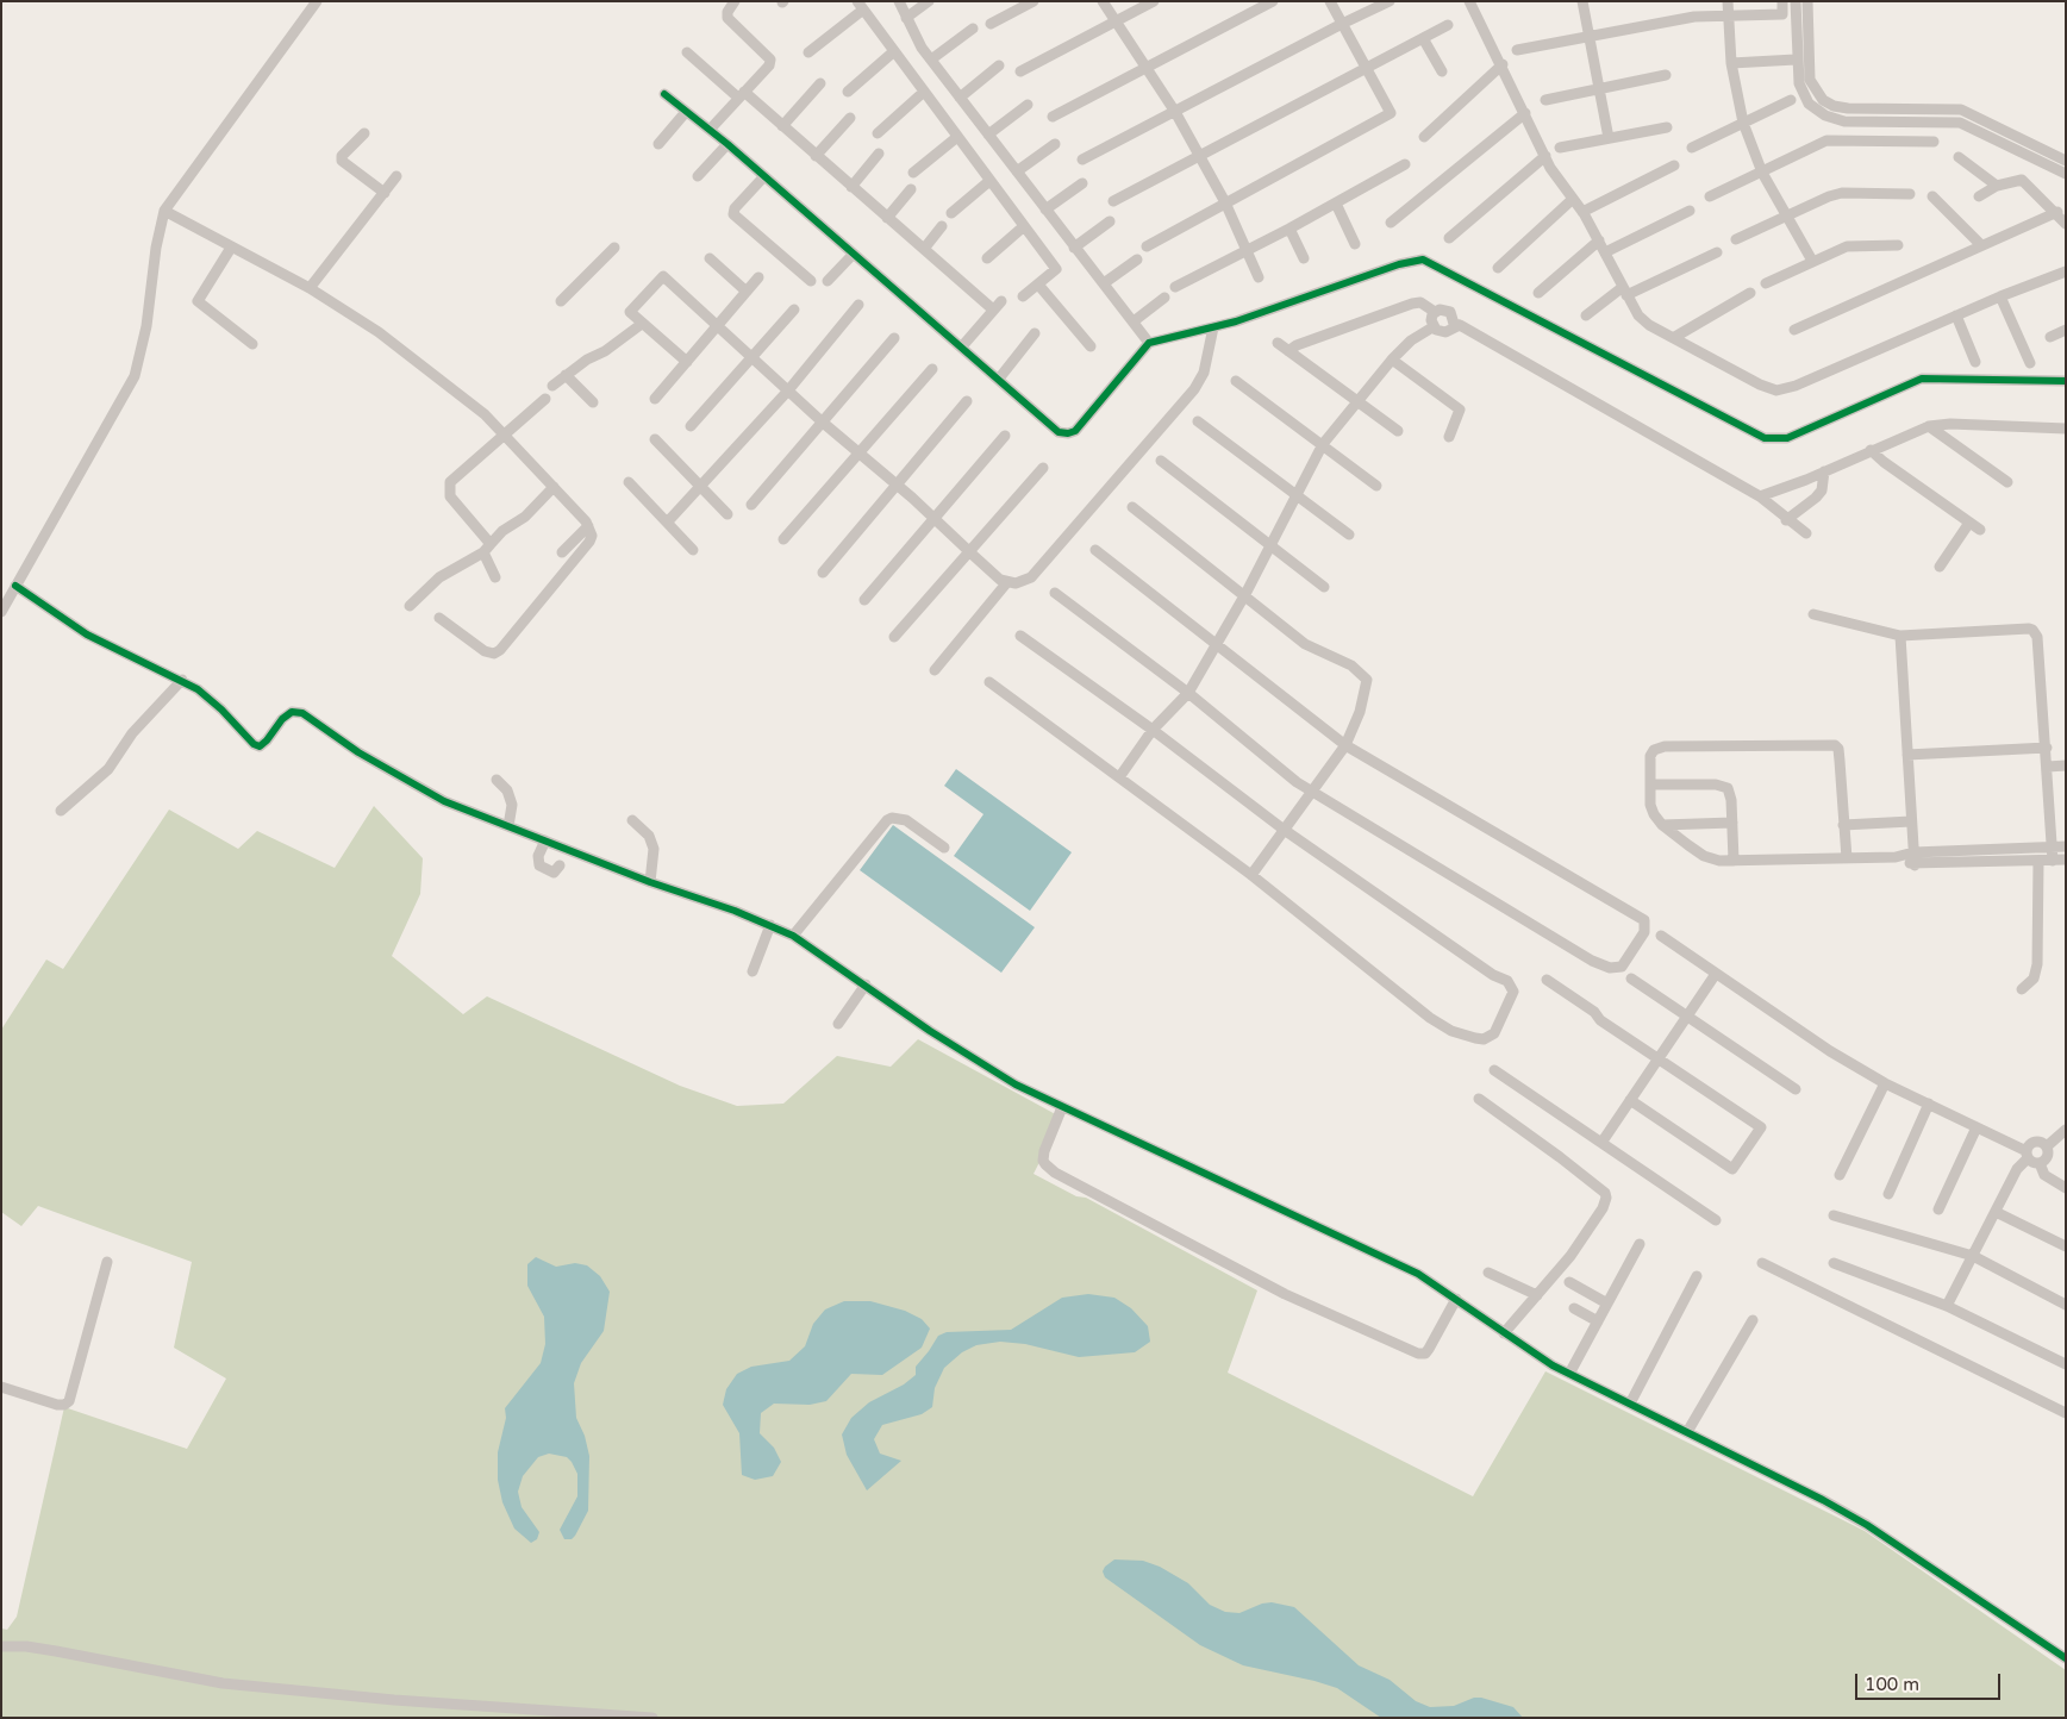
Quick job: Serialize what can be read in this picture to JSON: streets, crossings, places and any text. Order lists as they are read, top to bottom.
{
  "scale_bar": "100 m"
}
